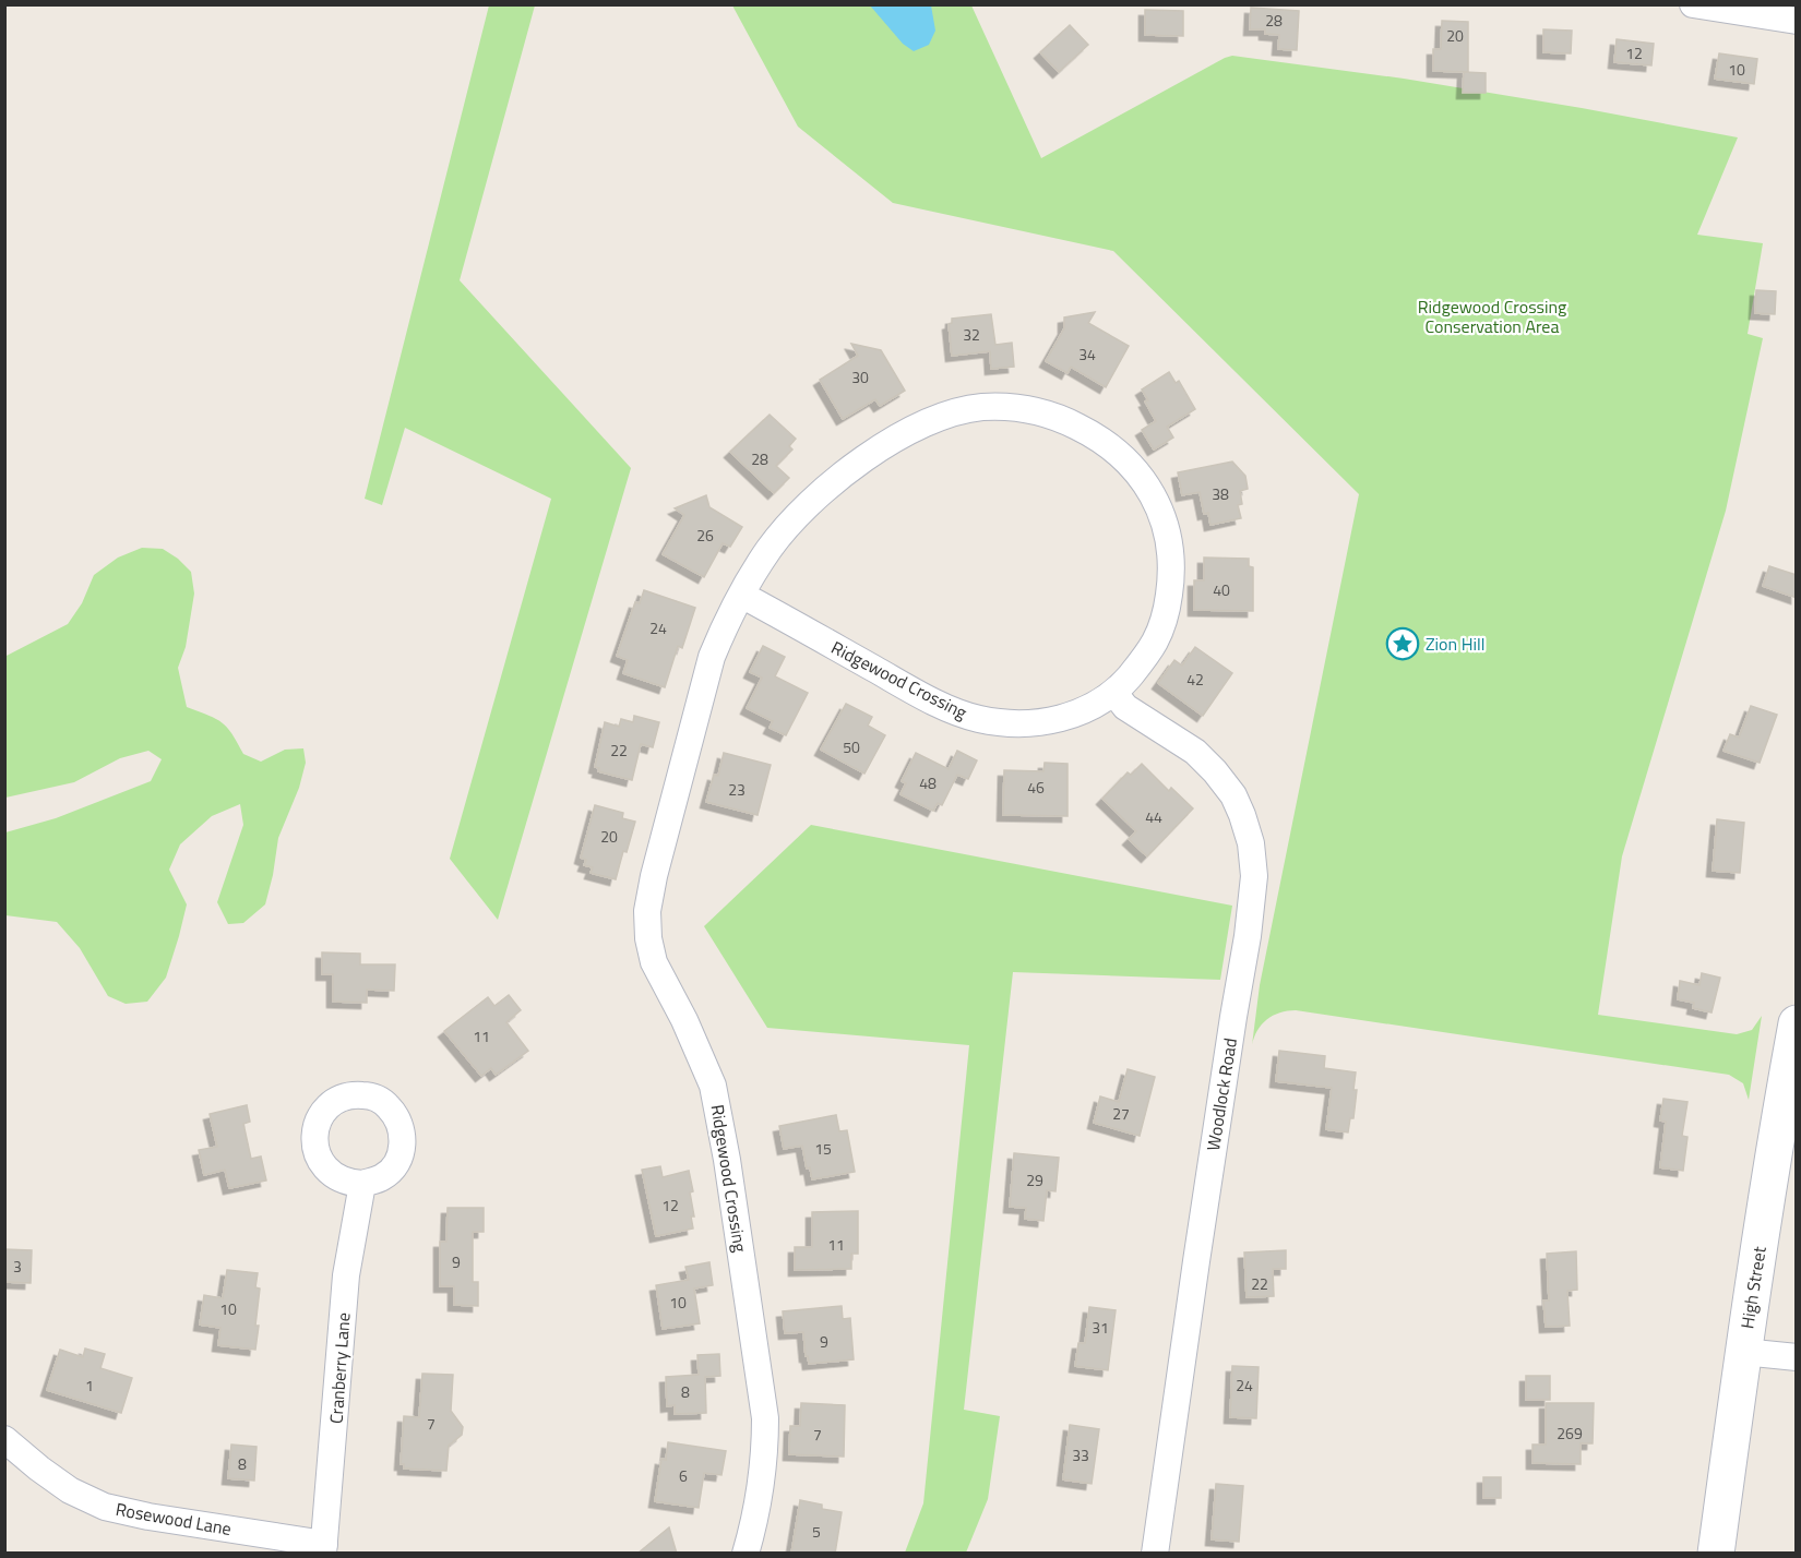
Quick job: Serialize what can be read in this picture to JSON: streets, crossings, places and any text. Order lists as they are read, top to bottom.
{
  "streets": {
    "main road": ["High Street"],
    "street": [
      "Ridgewood Crossing",
      "Woodlock Road",
      "Cranberry Lane",
      "Rosewood Lane"
    ]
  },
  "crossings": [
    ["Ridgewood Crossing", "Woodlock Road"],
    ["Cranberry Lane", "Rosewood Lane"]
  ],
  "parks": ["Ridgewood Crossing Conservation Area"],
  "places": {
    "place": ["Zion Hill"]
  },
  "house_numbers": [
    "28",
    "20",
    "12",
    "10",
    "32",
    "34",
    "30",
    "28",
    "38",
    "26",
    "40",
    "24",
    "42",
    "50",
    "22",
    "48",
    "46",
    "23",
    "44",
    "20",
    "11",
    "27",
    "15",
    "29",
    "12",
    "11",
    "9",
    "3",
    "22",
    "10",
    "10",
    "31",
    "9",
    "1",
    "24",
    "8",
    "7",
    "269",
    "7",
    "33",
    "8",
    "6",
    "5"
  ]
}
